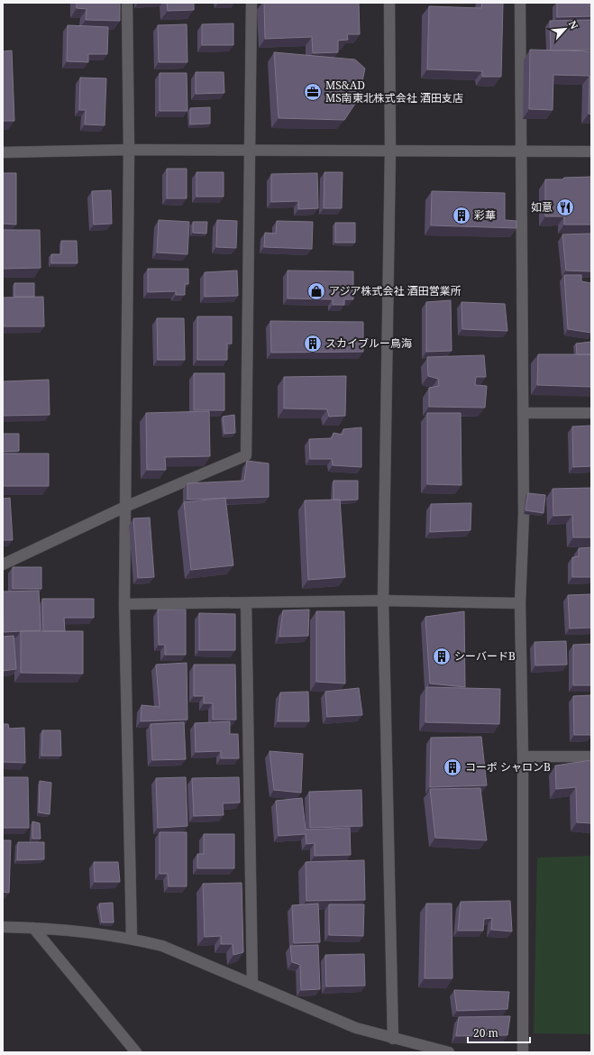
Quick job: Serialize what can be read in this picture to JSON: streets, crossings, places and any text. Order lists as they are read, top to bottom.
{
  "places": {
    "office": ["MS&AD MS南東北株式会社 酒田支店"],
    "restaurant": ["如意"],
    "building": [
      "彩華",
      "スカイブルー鳥海",
      "シーバードB",
      "コーポ シャロンB"
    ],
    "shop": ["アジア株式会社 酒田営業所"]
  },
  "scale_bar": "20 m",
  "north": "top right"
}
